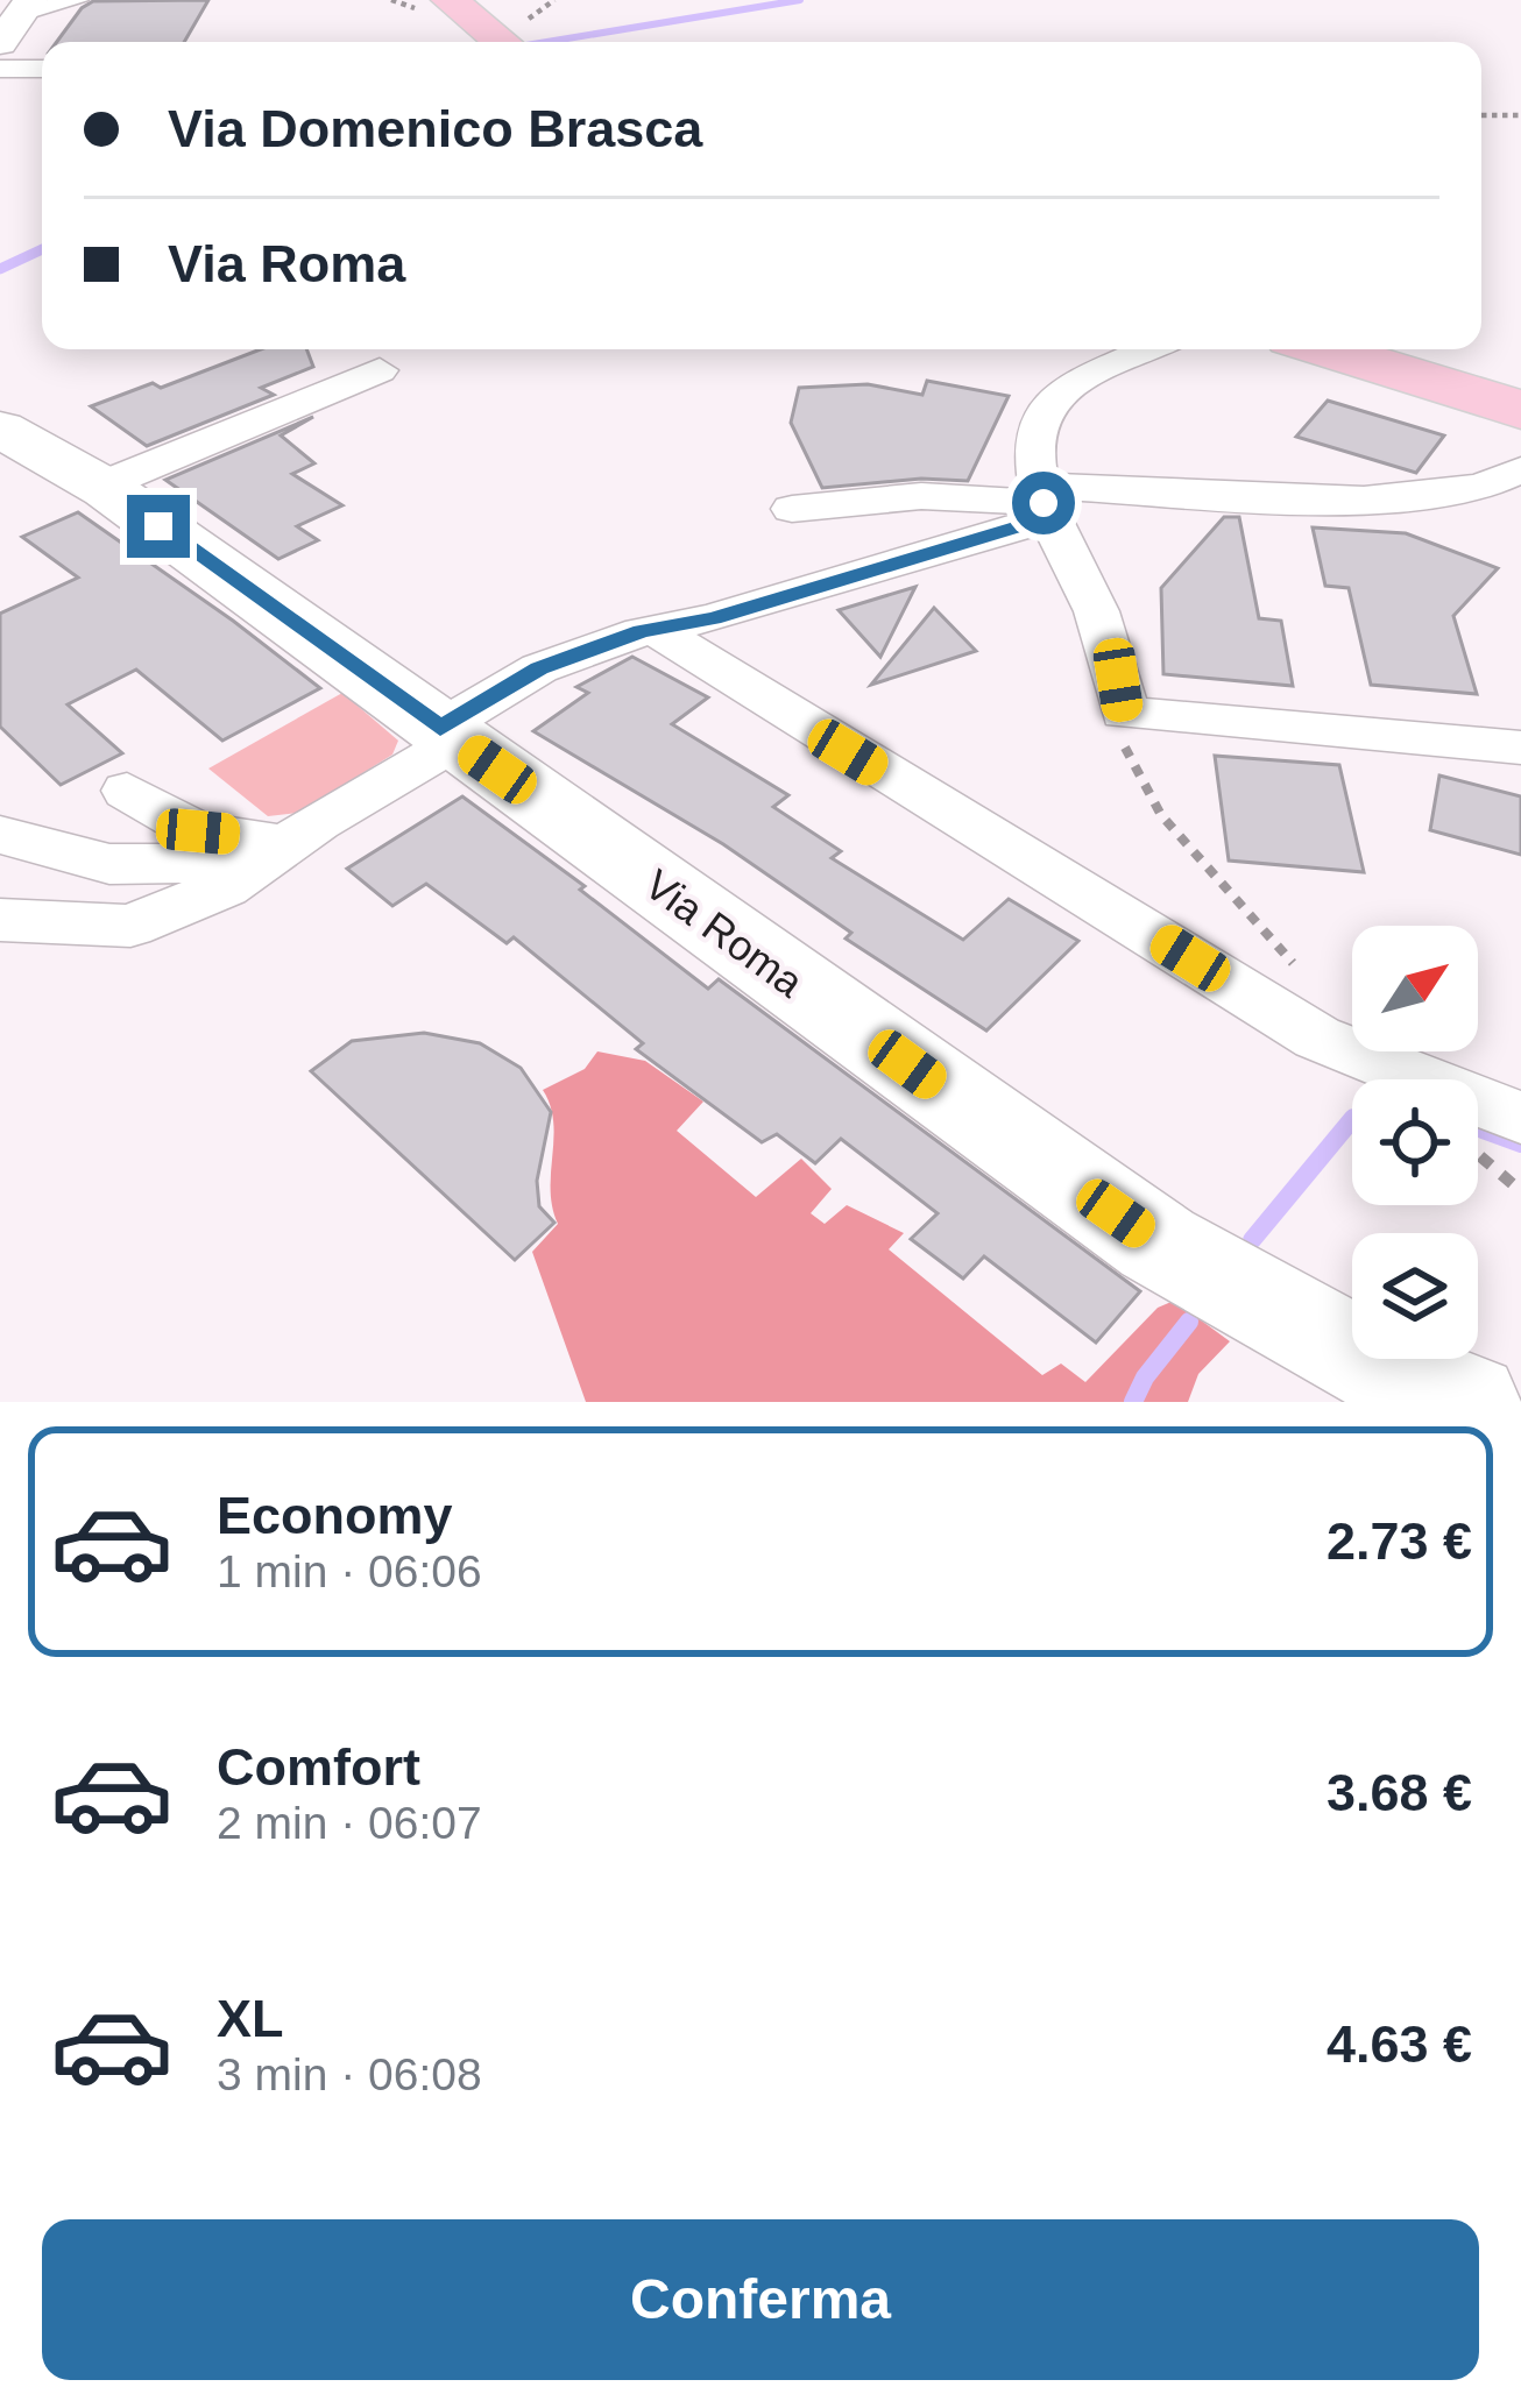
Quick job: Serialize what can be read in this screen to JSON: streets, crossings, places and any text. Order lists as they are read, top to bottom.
{
  "streets": {
    "street": ["Via Roma"]
  },
  "north": "top right",
  "page": {
    "banner": ["Via Domenico Brasca", "Via Roma"],
    "list": [
      {
        "name": "Economy",
        "note": "1 min · 06:06",
        "value": "2.73 €"
      },
      {
        "name": "Comfort",
        "note": "2 min · 06:07",
        "value": "3.68 €"
      },
      {
        "name": "XL",
        "note": "3 min · 06:08",
        "value": "4.63 €"
      }
    ],
    "buttons": "Conferma"
  }
}
